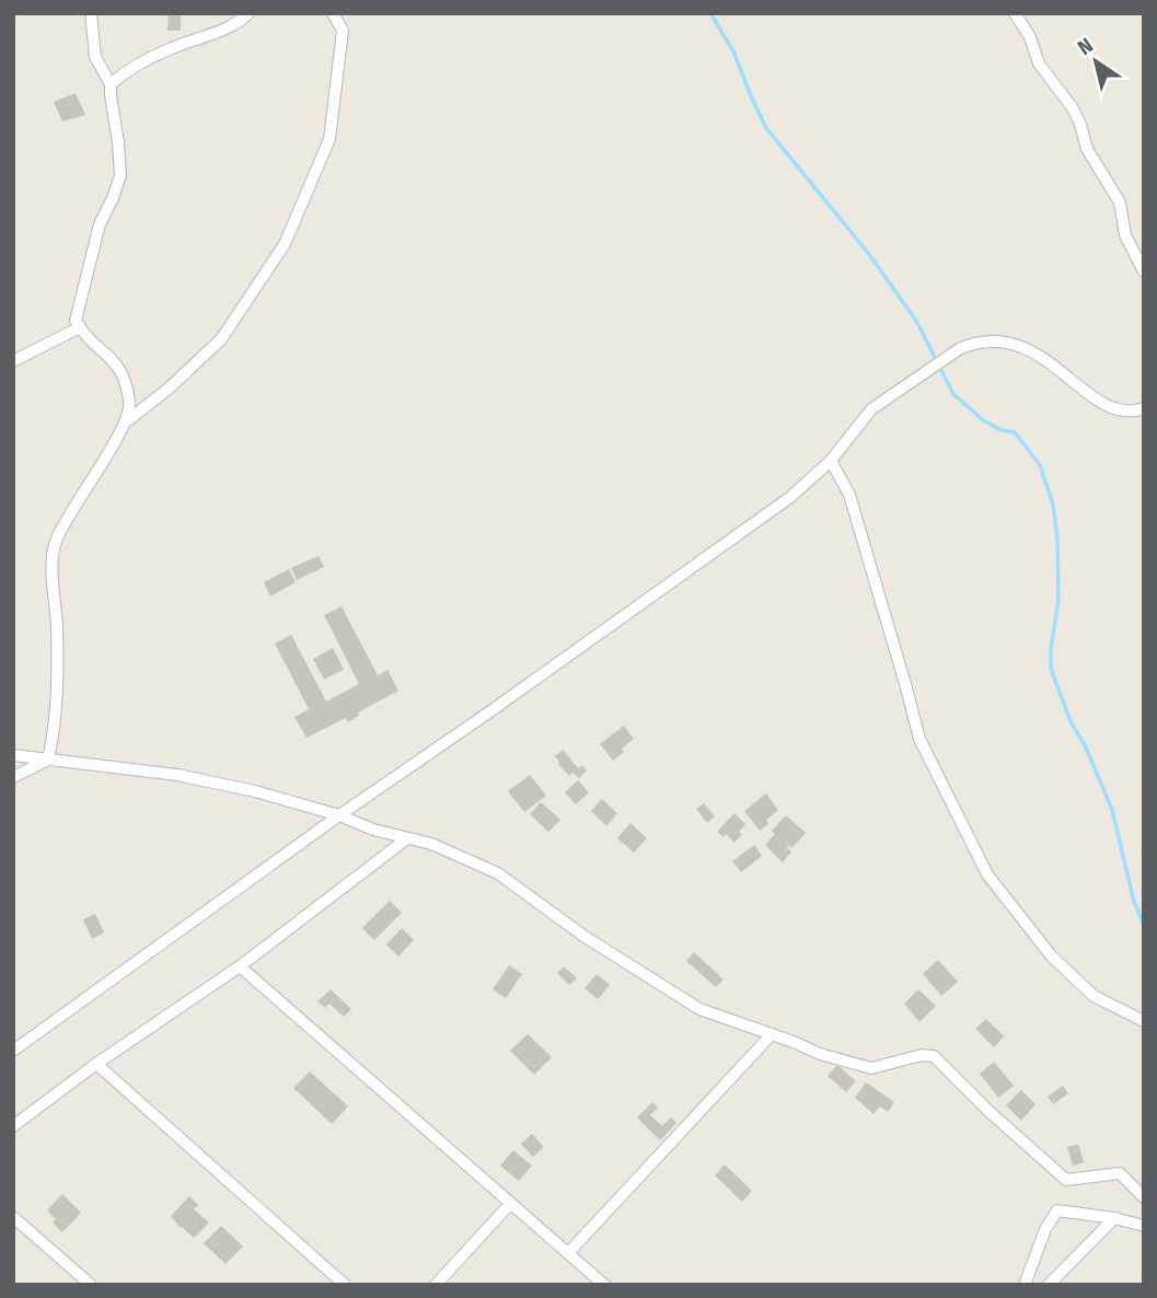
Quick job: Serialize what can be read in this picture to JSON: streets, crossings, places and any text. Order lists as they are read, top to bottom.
{
  "north": "top left"
}
